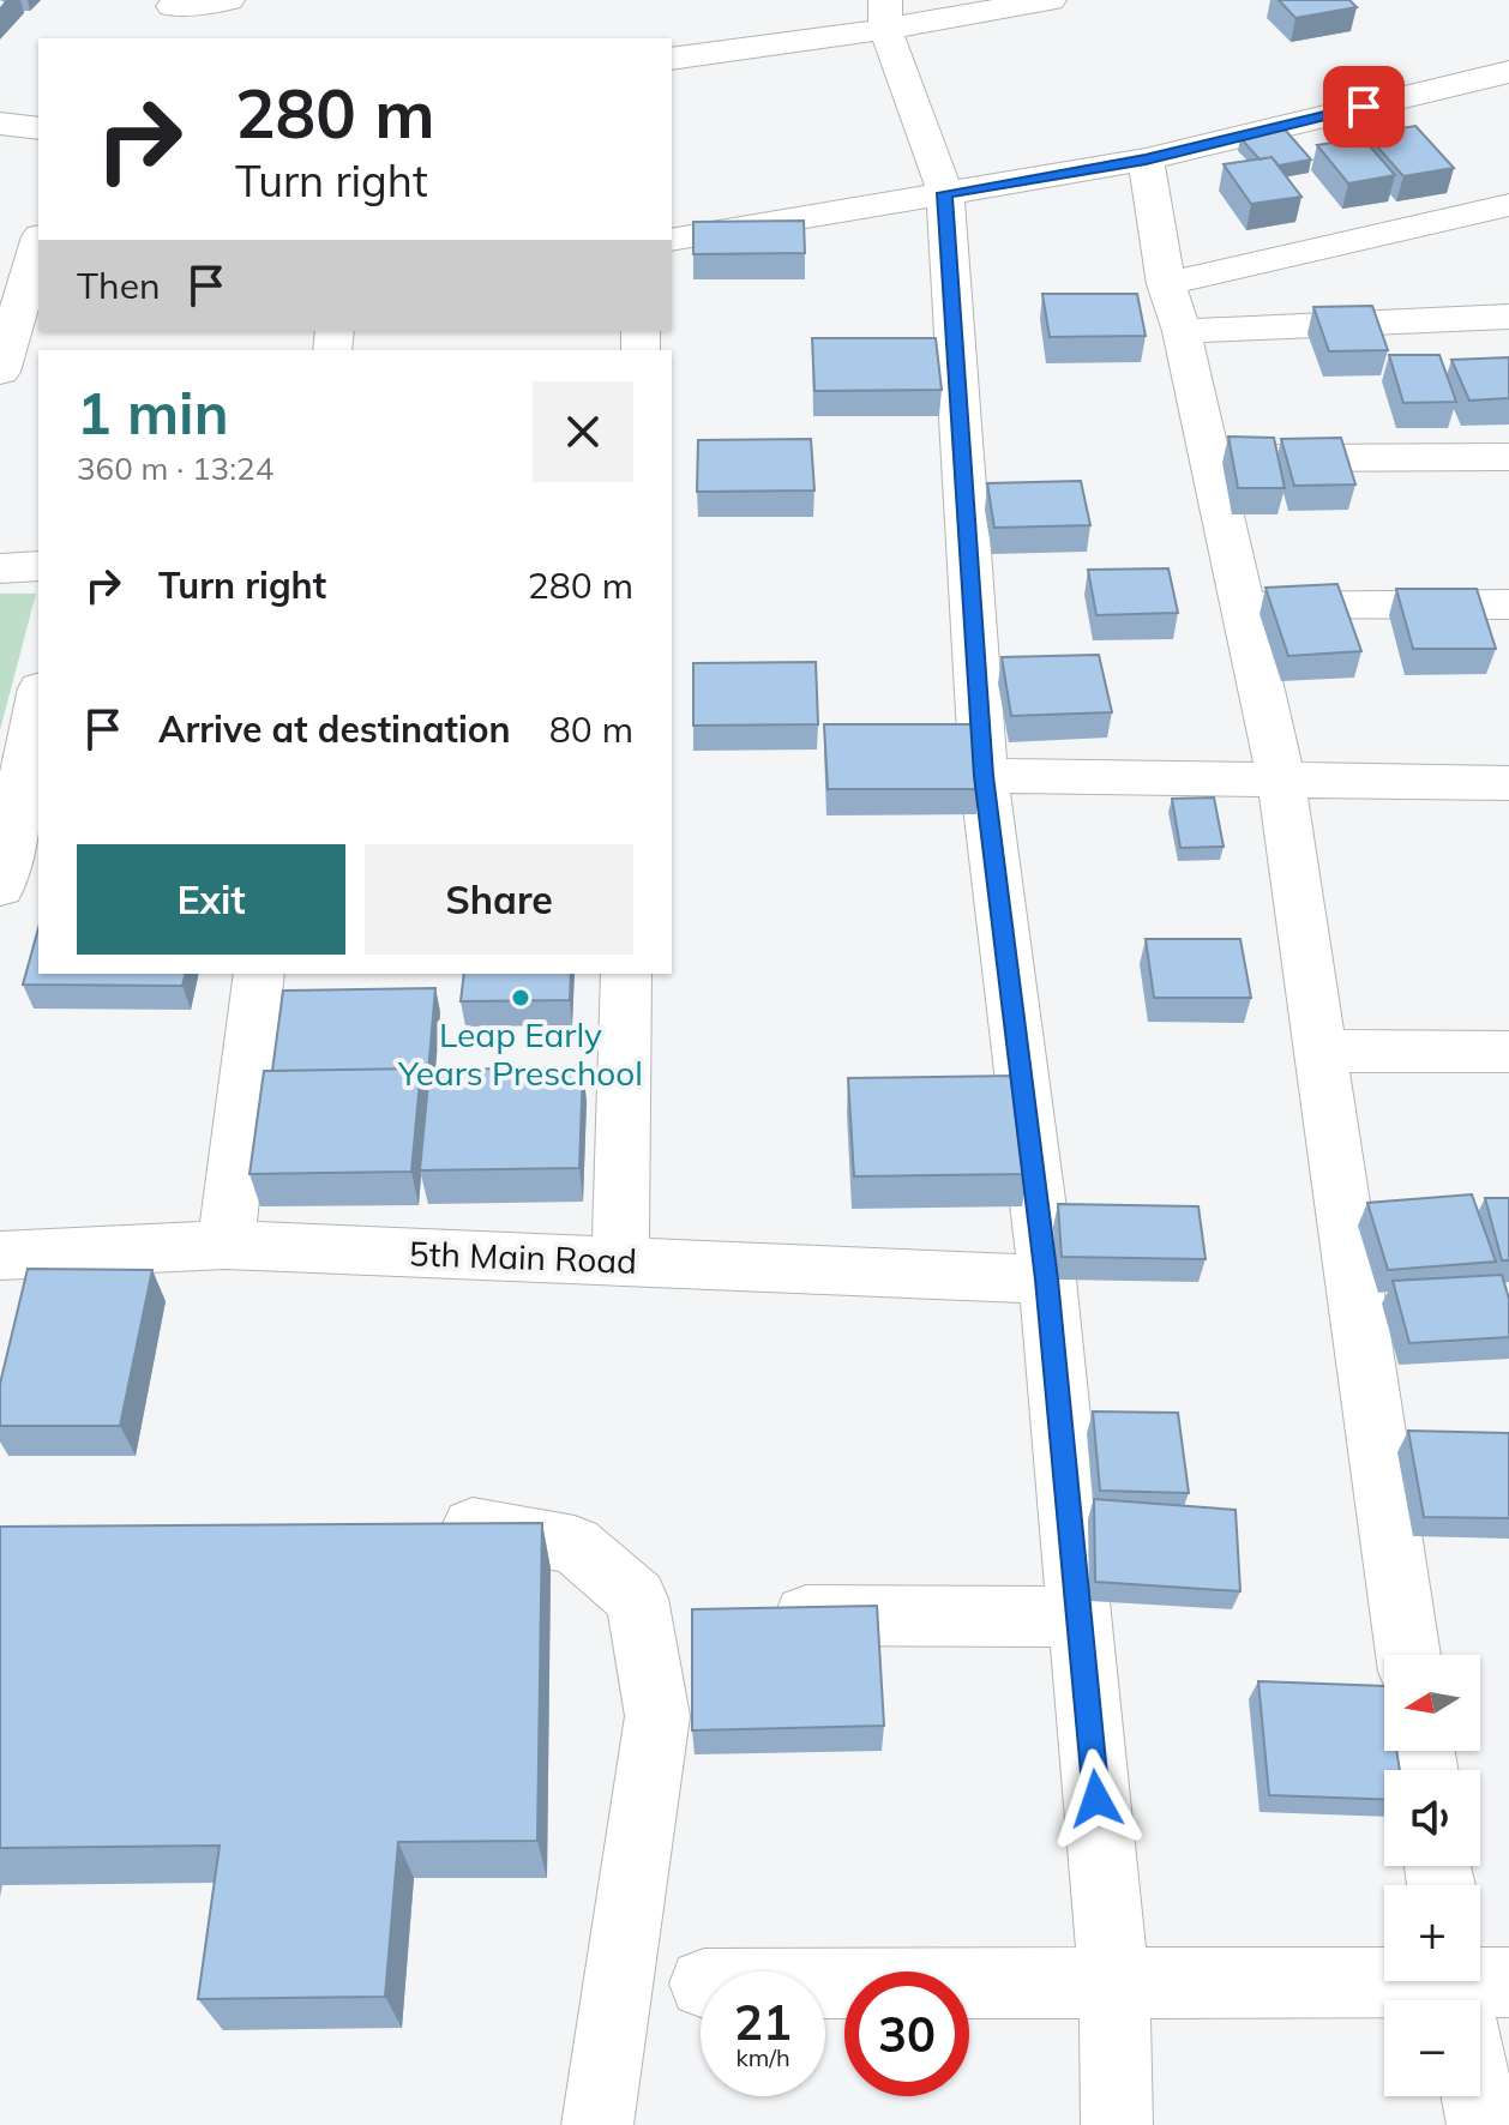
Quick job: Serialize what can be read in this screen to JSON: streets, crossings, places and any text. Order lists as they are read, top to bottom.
{
  "streets": {
    "street": ["5th Main Road"]
  },
  "places": ["Leap Early Years Preschool"],
  "north": "left",
  "page": {
    "turn": ["280 m", "Turn right"],
    "then": "Then",
    "heading": ["1 min", "360 m · 13:24"],
    "list": [
      {
        "name": "Turn right",
        "value": "280 m"
      },
      {
        "name": "Arrive at destination",
        "value": "80 m"
      }
    ],
    "buttons": ["Exit", "Share"],
    "map_buttons": ["+", "−"],
    "speed": "21 km/h",
    "limit": "30"
  }
}
